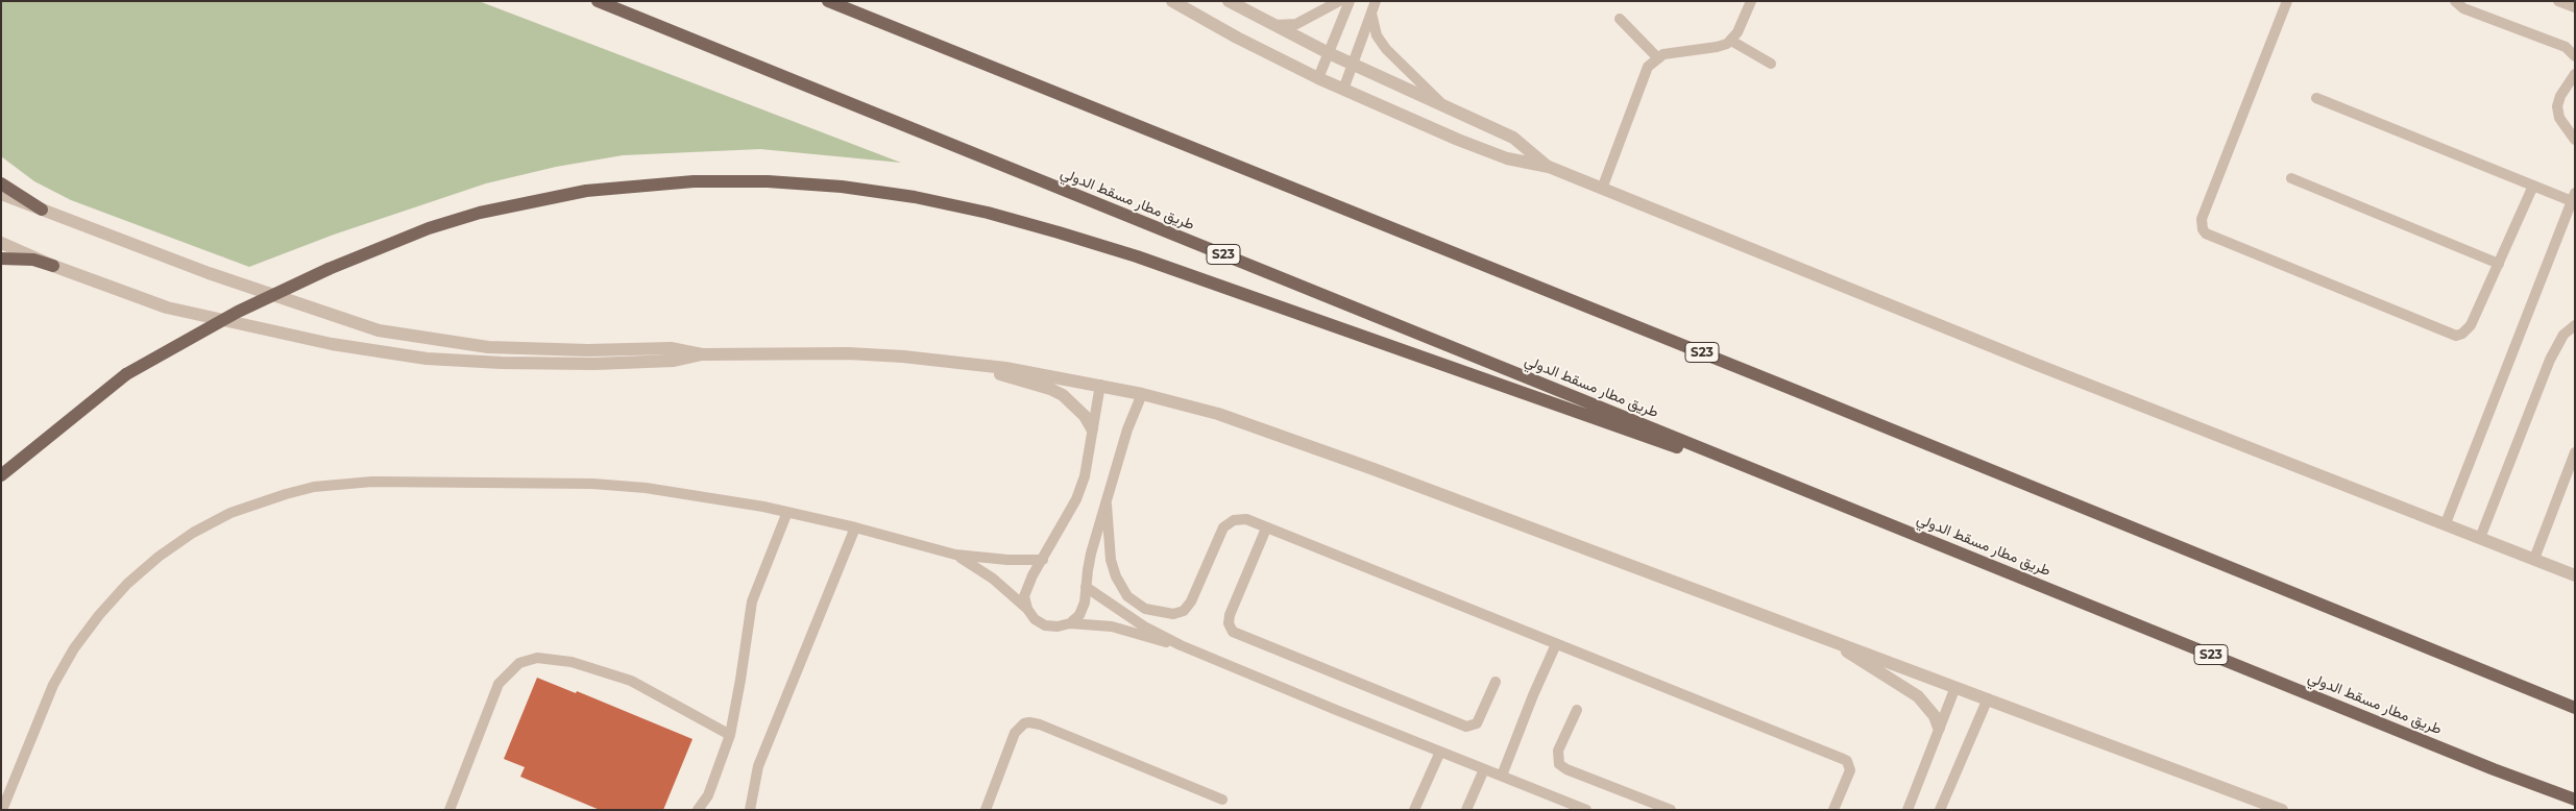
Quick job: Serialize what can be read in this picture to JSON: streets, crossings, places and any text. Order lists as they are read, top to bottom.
{
  "streets": {
    "main road": ["طريق مطار مسقط الدولي", "S23"]
  }
}
